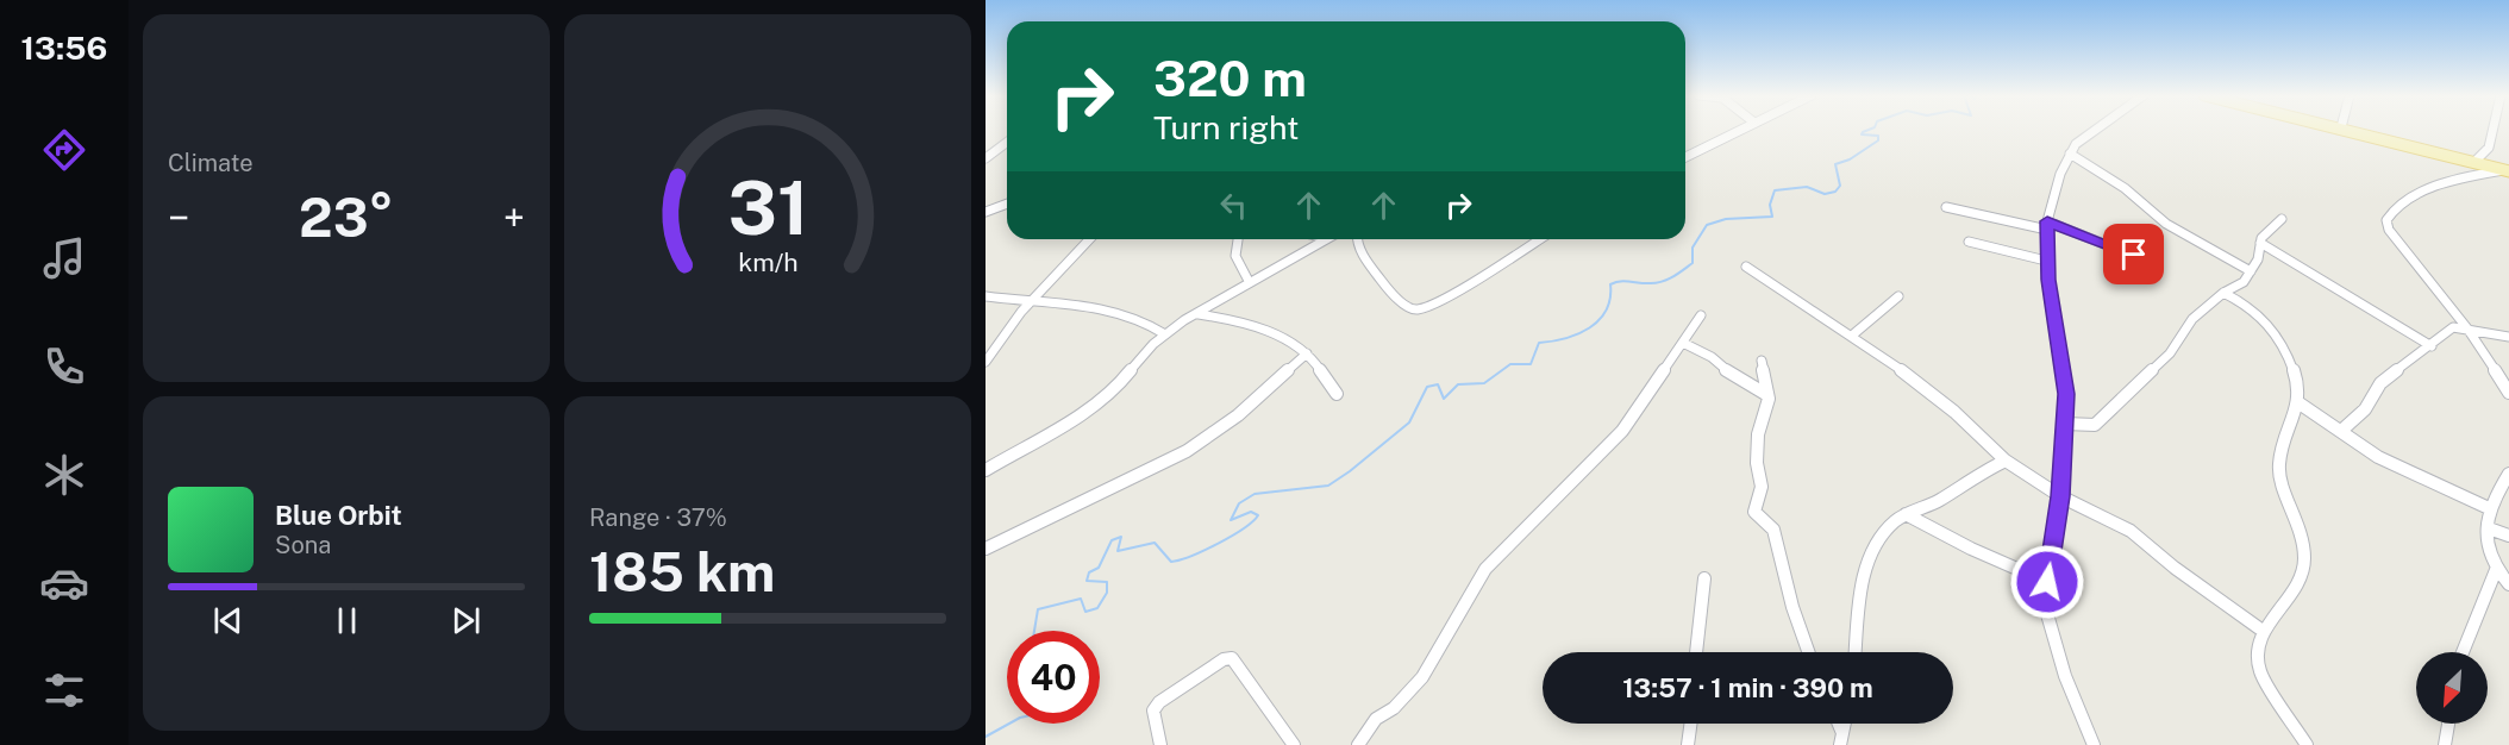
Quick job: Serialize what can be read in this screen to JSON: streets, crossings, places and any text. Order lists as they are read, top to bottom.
{
  "north": "bottom left",
  "page": {
    "tabs": "13:56",
    "tile": [
      "Climate",
      ["Range · 37%", "185 km"]
    ],
    "turn": ["320 m", "Turn right"],
    "heat": ["−", "23°", "+"],
    "song": ["Blue Orbit", "Sona"],
    "limit": "40",
    "trip": "13:57 · 1 min · 390 m",
    "gauge": ["31", "km/h"]
  }
}
